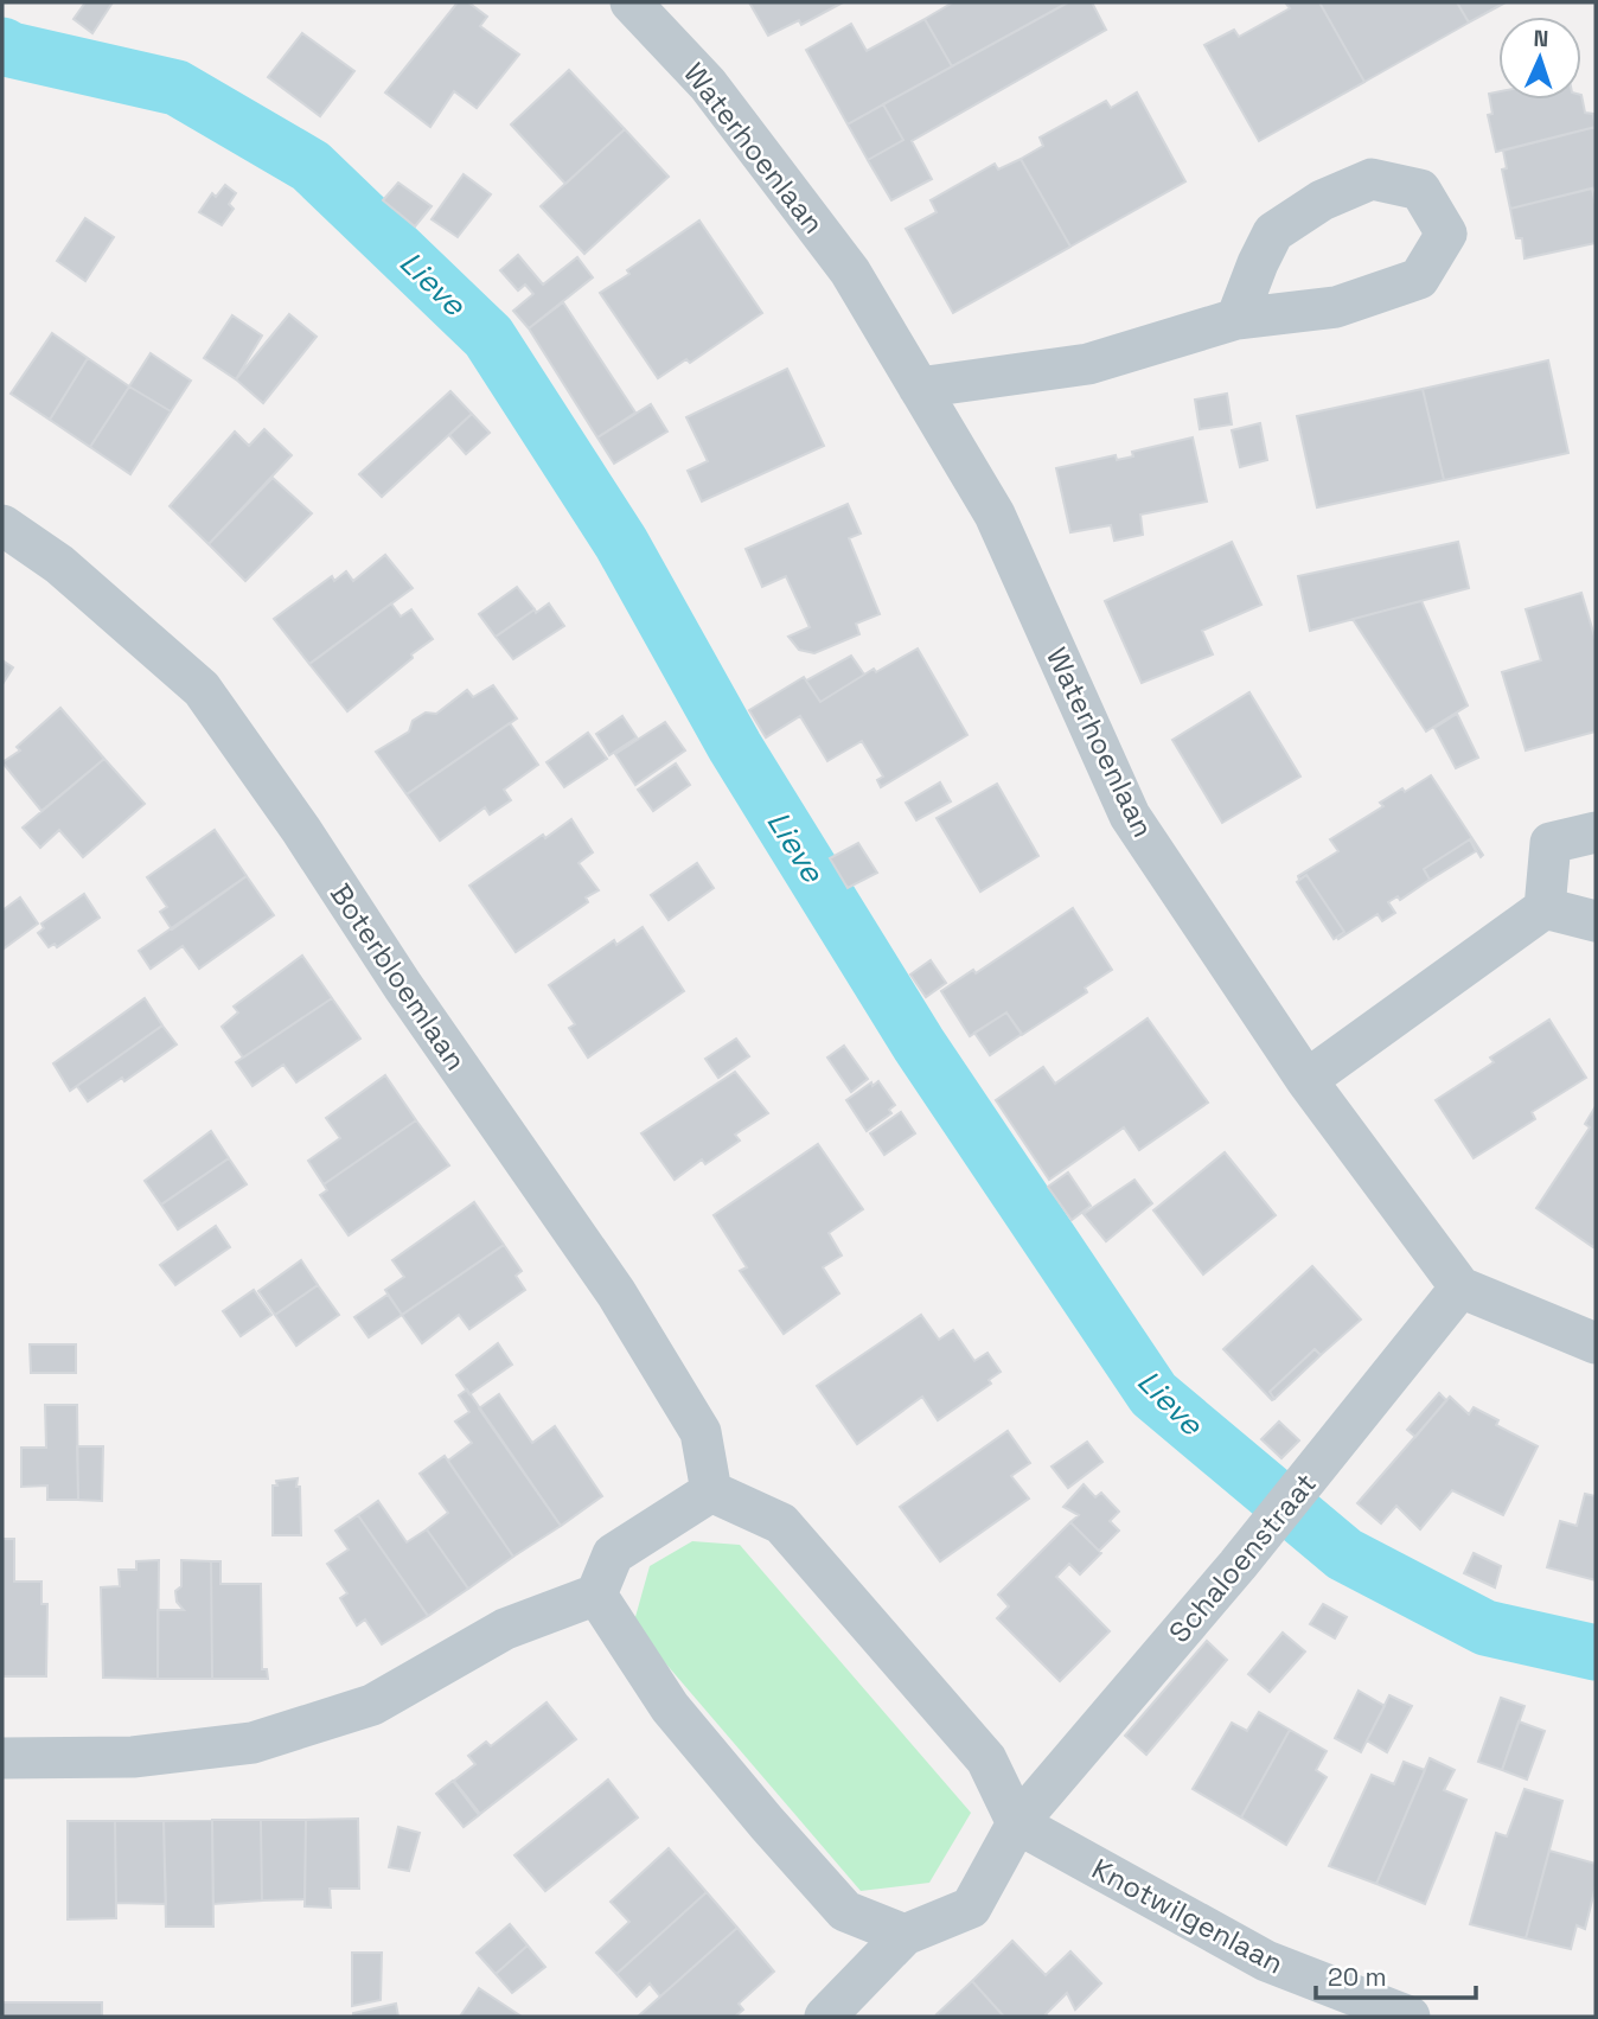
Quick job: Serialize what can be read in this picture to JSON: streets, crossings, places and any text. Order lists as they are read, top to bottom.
{
  "streets": {
    "street": [
      "Waterhoenlaan",
      "Boterbloemlaan",
      "Schaloenstraat",
      "Knotwilgenlaan"
    ]
  },
  "crossings": [
    ["Waterhoenlaan", "Schaloenstraat"],
    ["Schaloenstraat", "Knotwilgenlaan"]
  ],
  "water": ["Lieve"],
  "scale_bar": "20 m",
  "north": "top"
}
